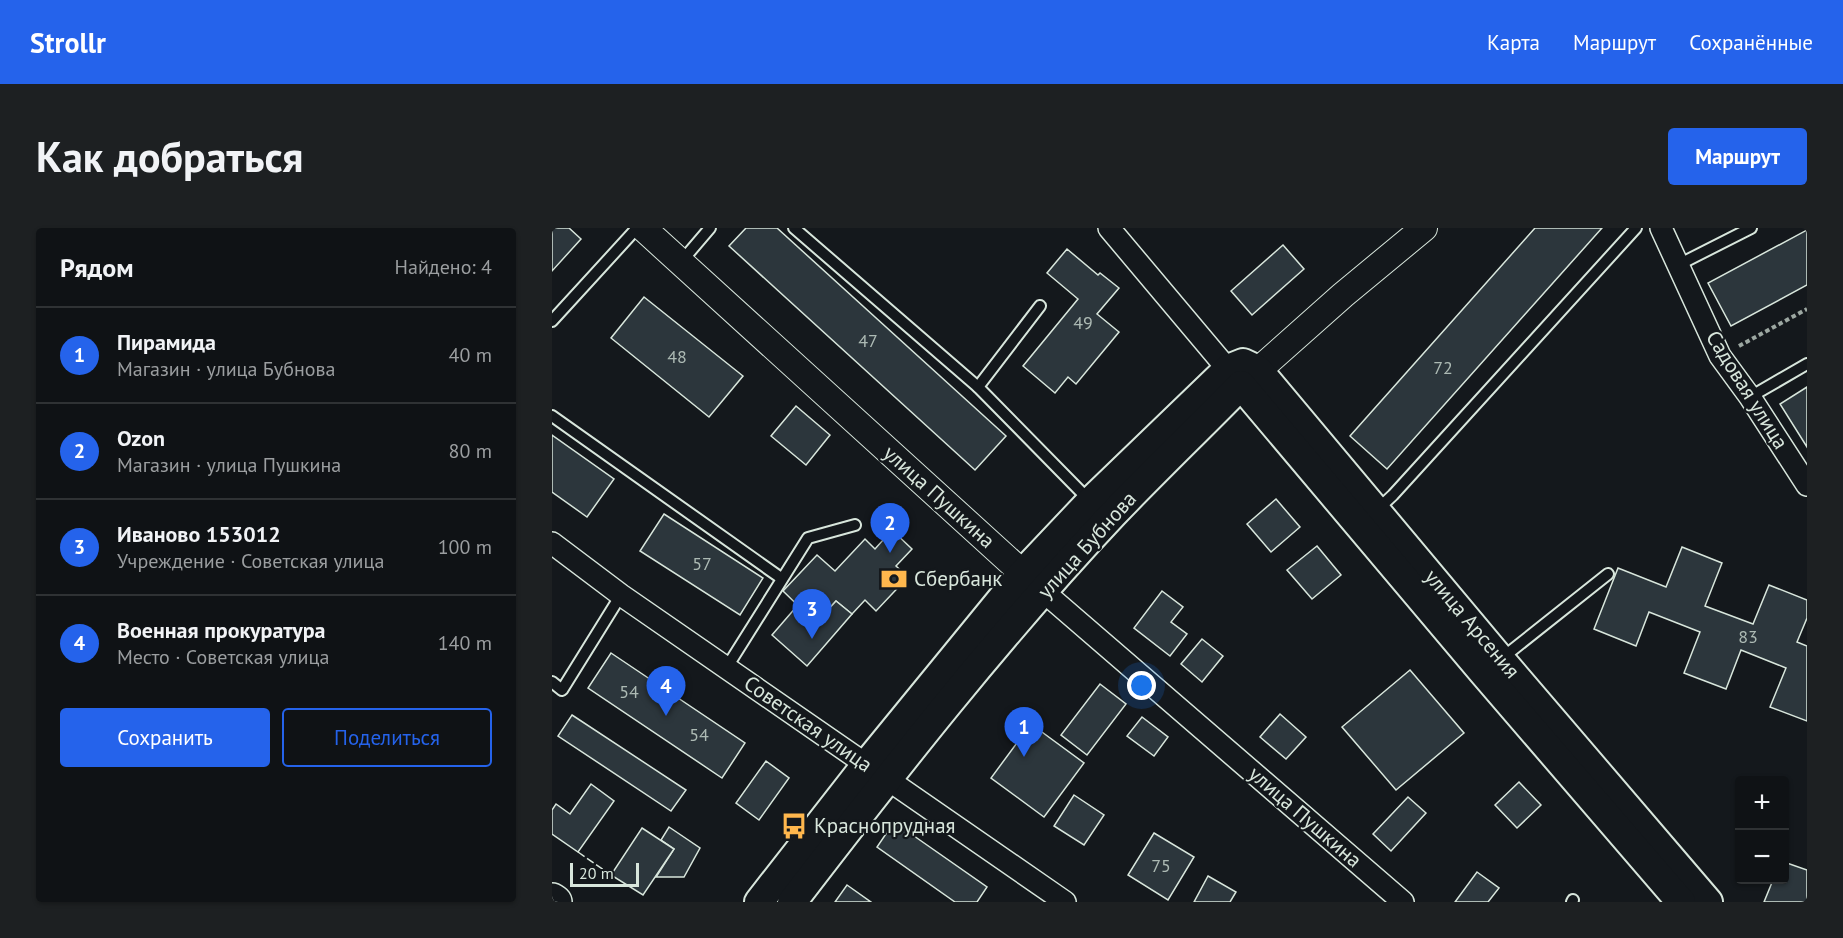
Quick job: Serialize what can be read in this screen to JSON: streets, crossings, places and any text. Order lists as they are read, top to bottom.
{
  "streets": {
    "main road": ["улица Бубнова", "улица Арсения"],
    "street": ["Садовая улица", "улица Пушкина", "Советская улица"]
  },
  "crossings": [
    ["улица Пушкина", "улица Бубнова"],
    ["улица Бубнова", "улица Арсения"],
    ["улица Бубнова", "Советская улица"]
  ],
  "places": {
    "bank": ["Сбербанк"],
    "bus stop": ["Краснопрудная"]
  },
  "house_numbers": [
    "49",
    "47",
    "48",
    "72",
    "57",
    "83",
    "54",
    "54",
    "75"
  ],
  "scale_bar": "20 m",
  "page": {
    "header": "Strollr",
    "nav": ["Карта", "Маршрут", "Сохранённые"],
    "buttons": [
      "Маршрут",
      ["Сохранить", "Поделиться"]
    ],
    "title": "Как добраться",
    "heading": ["Рядом", "Найдено: 4"],
    "list": [
      {
        "mark": "1",
        "name": "Пирамида",
        "note": "Магазин · улица Бубнова",
        "value": "40 m"
      },
      {
        "mark": "2",
        "name": "Ozon",
        "note": "Магазин · улица Пушкина",
        "value": "80 m"
      },
      {
        "mark": "3",
        "name": "Иваново 153012",
        "note": "Учреждение · Советская улица",
        "value": "100 m"
      },
      {
        "mark": "4",
        "name": "Военная прокуратура",
        "note": "Место · Советская улица",
        "value": "140 m"
      }
    ],
    "pins": [
      "2",
      "3",
      "4",
      "1"
    ],
    "map_buttons": ["+", "−"],
    "scale": "20 m"
  }
}
